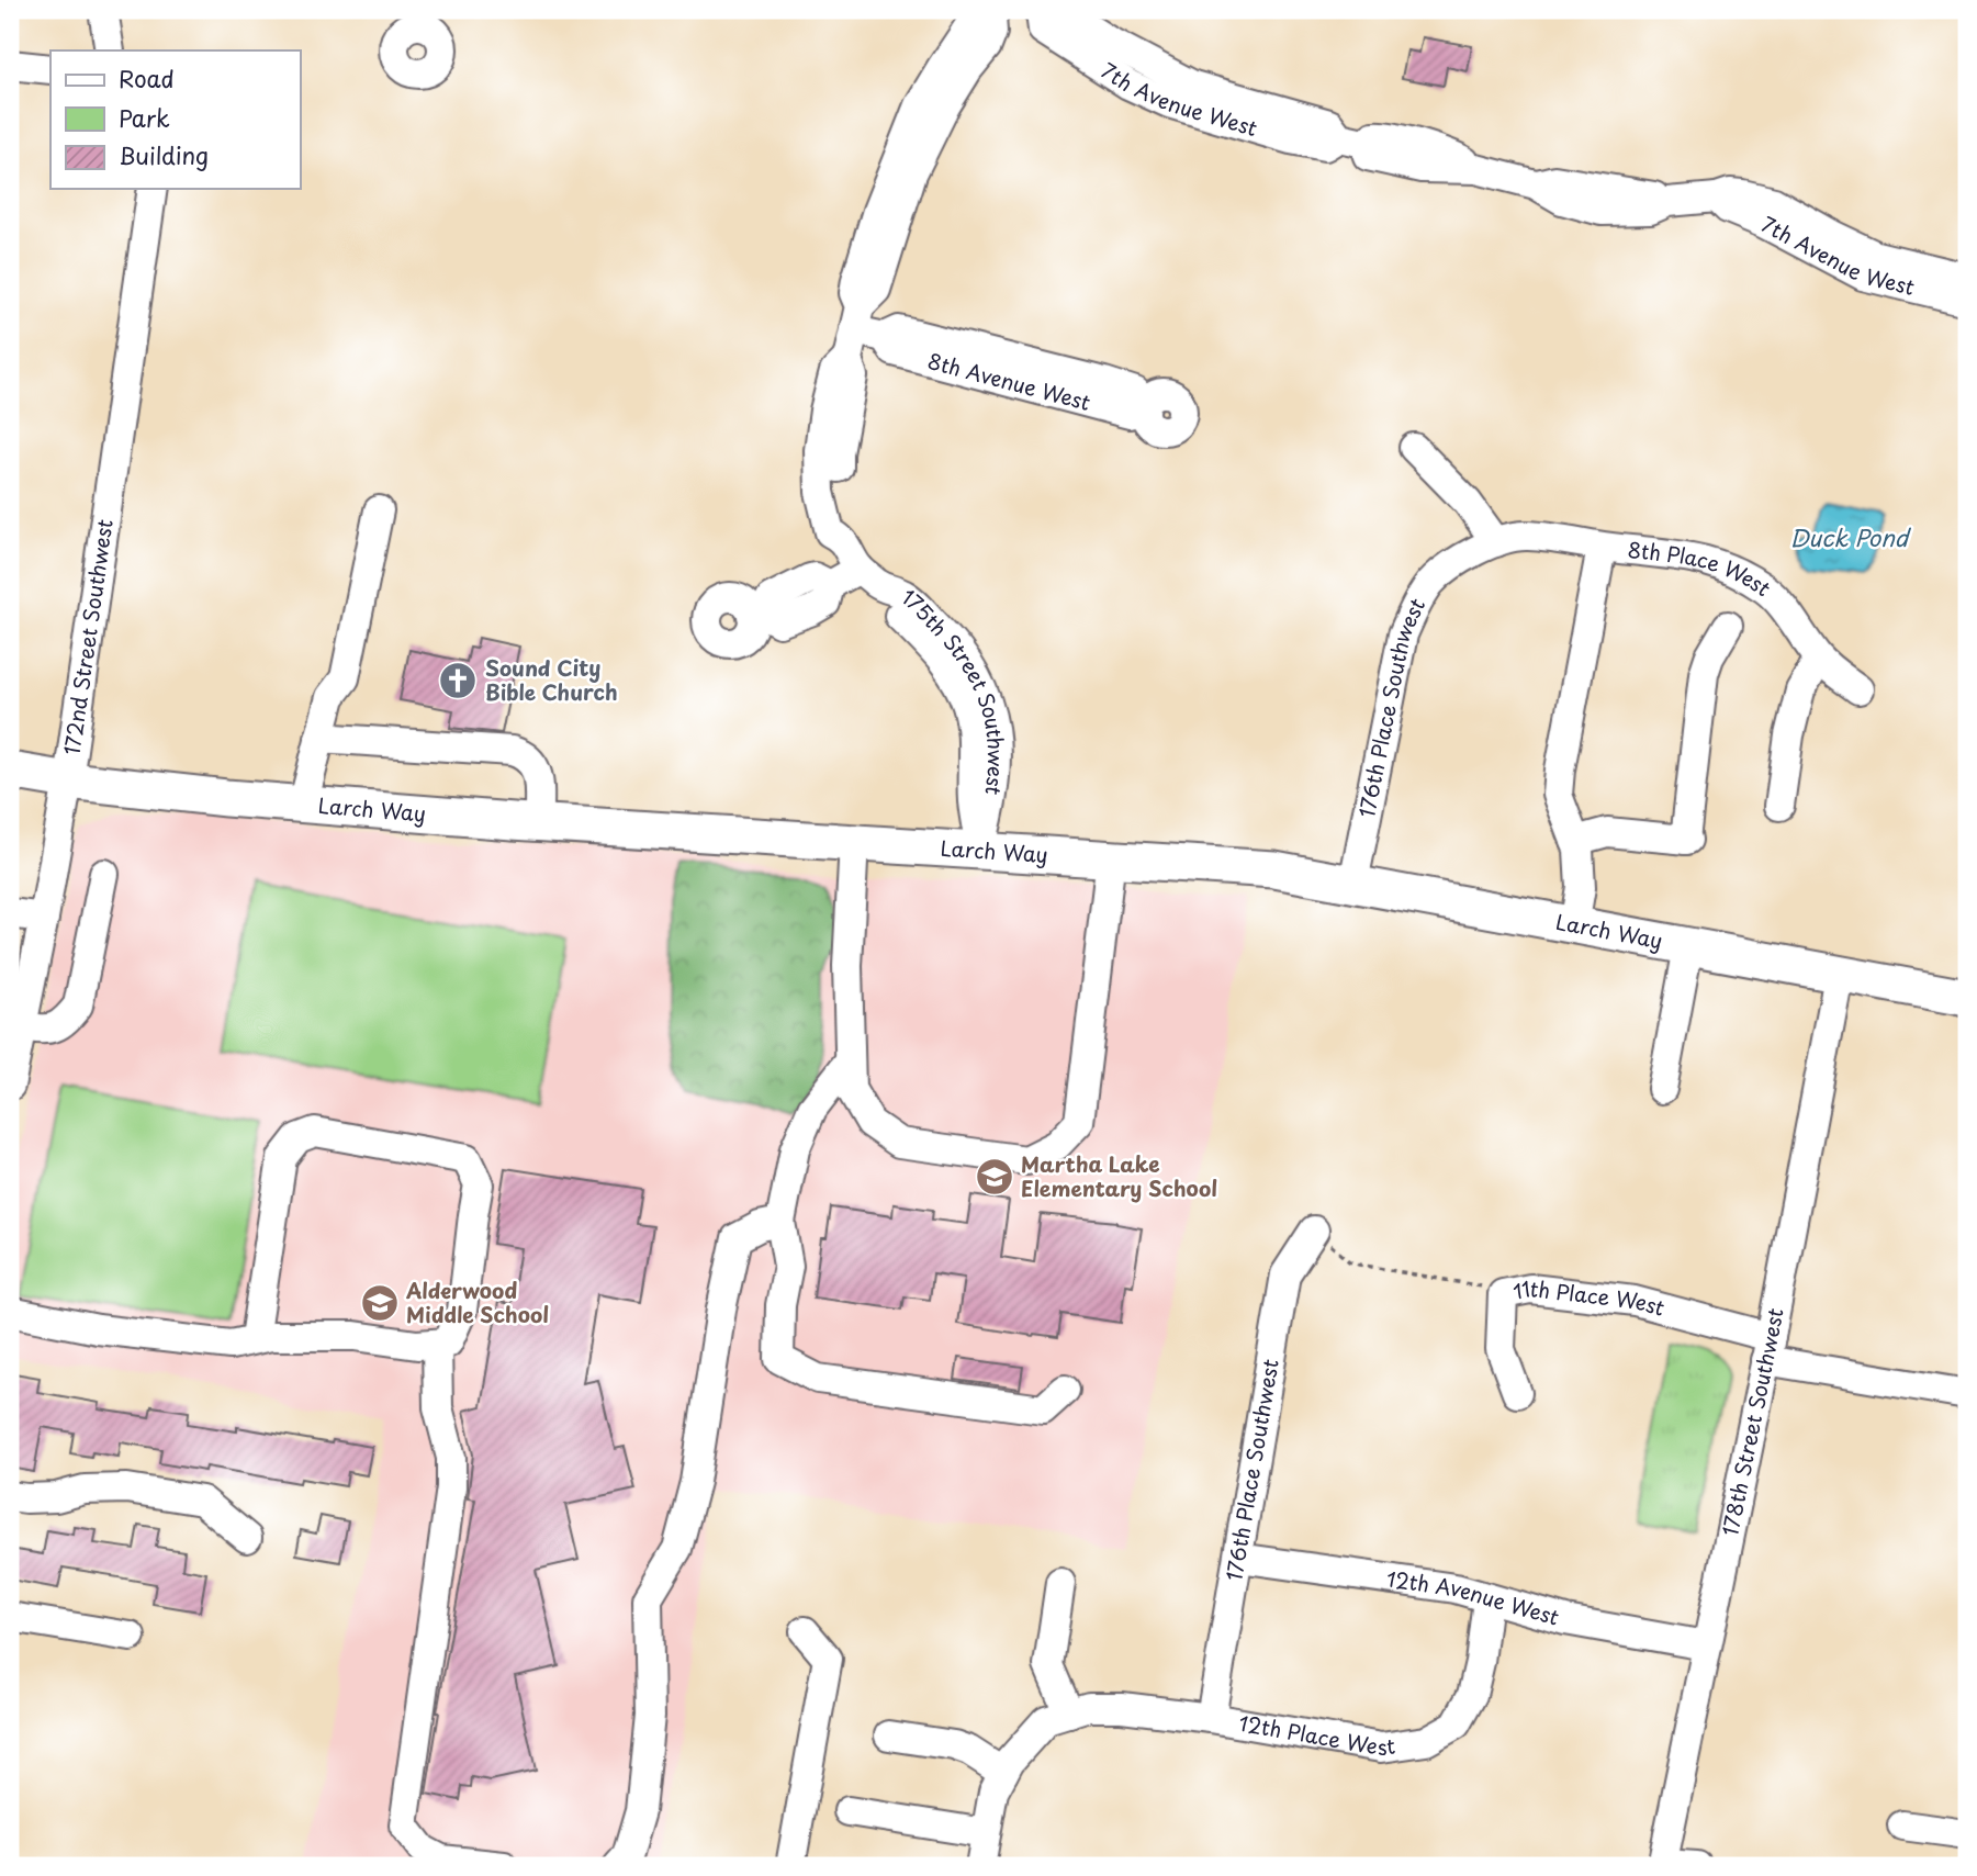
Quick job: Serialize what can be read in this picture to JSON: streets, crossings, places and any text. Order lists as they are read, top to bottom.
{
  "streets": {
    "main road": ["Larch Way"],
    "street": [
      "7th Avenue West",
      "8th Avenue West",
      "8th Place West",
      "172nd Street Southwest",
      "175th Street Southwest",
      "176th Place Southwest",
      "11th Place West",
      "178th Street Southwest",
      "12th Avenue West",
      "12th Place West"
    ]
  },
  "crossings": [
    ["8th Avenue West", "175th Street Southwest"],
    ["8th Place West", "176th Place Southwest"],
    ["172nd Street Southwest", "Larch Way"],
    ["175th Street Southwest", "Larch Way"],
    ["176th Place Southwest", "Larch Way"],
    ["176th Place Southwest", "12th Avenue West"],
    ["176th Place Southwest", "12th Place West"],
    ["Larch Way", "178th Street Southwest"],
    ["11th Place West", "178th Street Southwest"],
    ["178th Street Southwest", "12th Avenue West"],
    ["12th Avenue West", "12th Place West"]
  ],
  "water": ["Duck Pond"],
  "places": {
    "church": ["Sound City Bible Church"],
    "school or university": ["Martha Lake Elementary School", "Alderwood Middle School"]
  },
  "legend": ["Road", "Park", "Building"]
}
